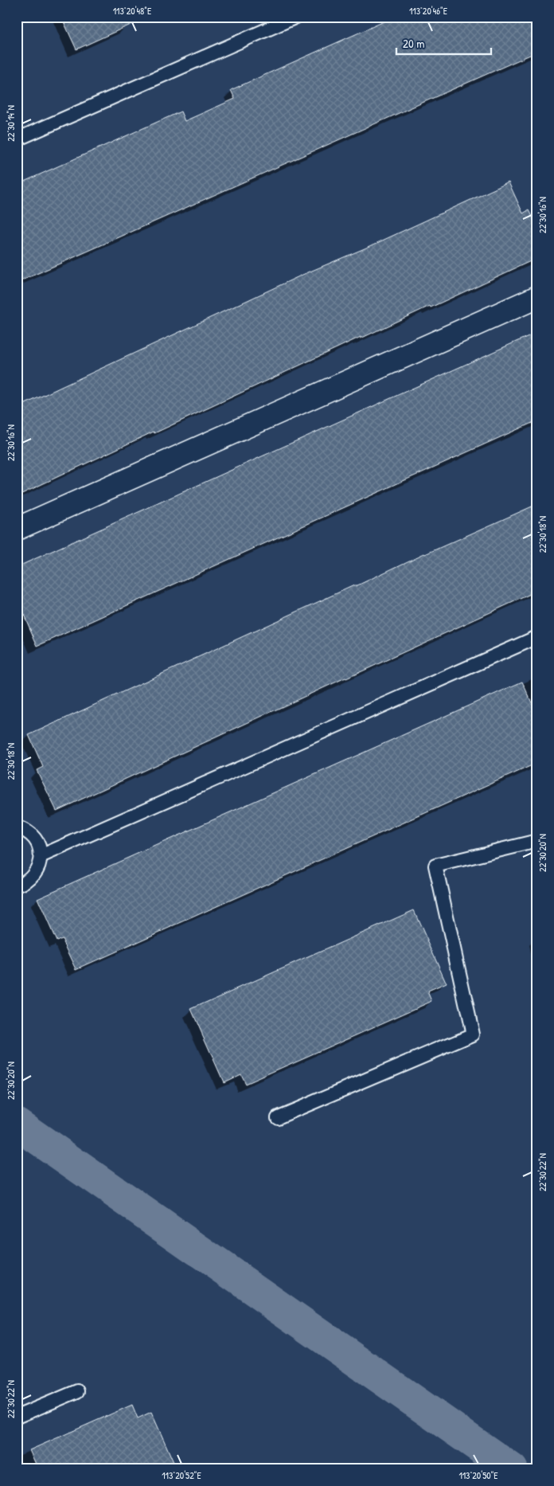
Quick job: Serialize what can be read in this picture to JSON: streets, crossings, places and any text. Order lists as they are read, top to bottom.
{
  "scale_bar": "20 m",
  "coordinates": [
    "113°20'48\"E",
    "113°20'46\"E",
    "22°30'14\"N",
    "22°30'16\"N",
    "22°30'18\"N",
    "22°30'20\"N",
    "22°30'22\"N",
    "113°20'52\"E",
    "113°20'50\"E"
  ]
}
